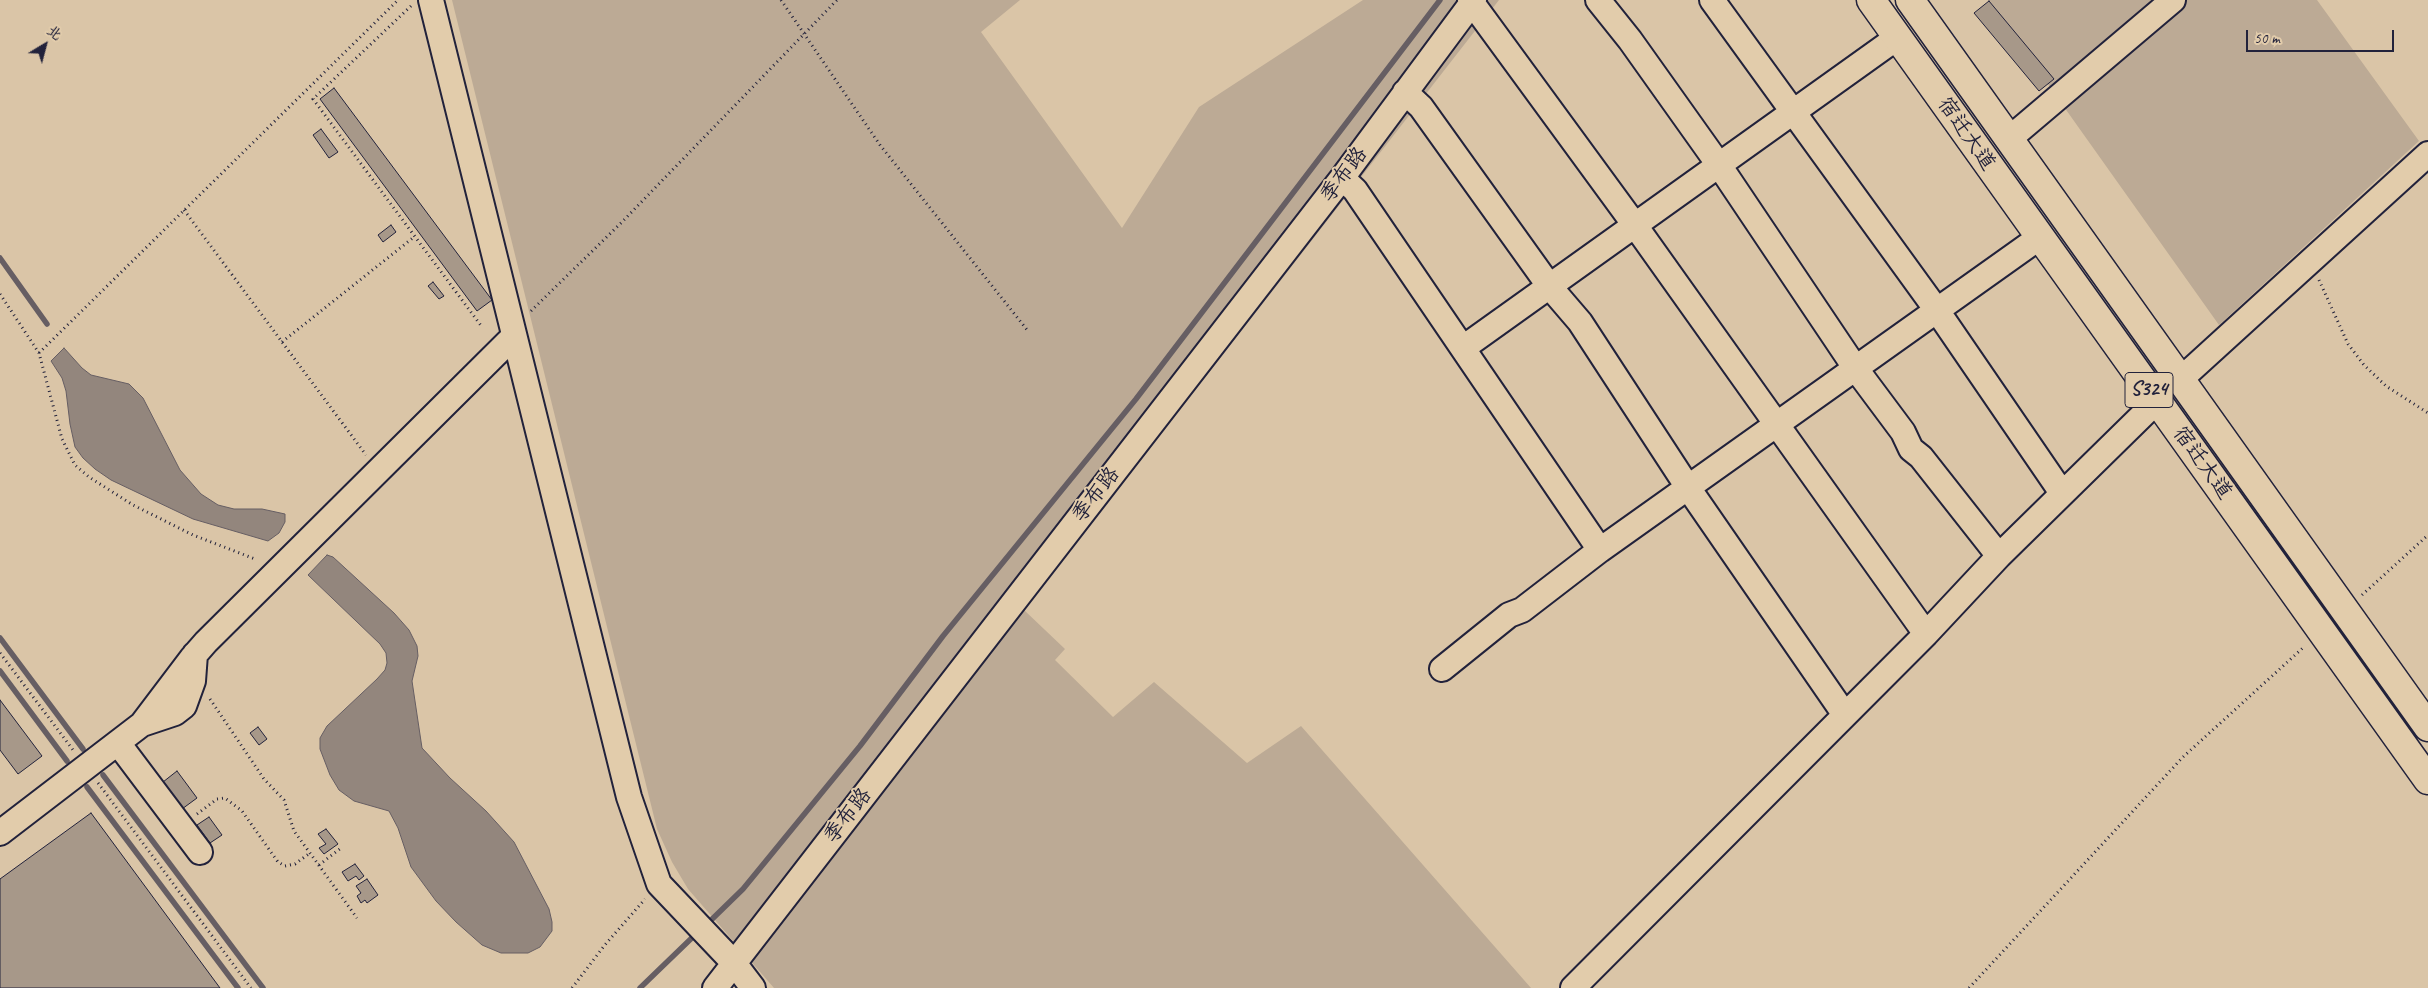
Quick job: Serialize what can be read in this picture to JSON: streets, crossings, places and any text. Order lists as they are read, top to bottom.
{
  "streets": {
    "main road": ["宿迁大道", "S324"],
    "street": ["季布路"]
  },
  "scale_bar": "50 m",
  "north": "top right"
}
